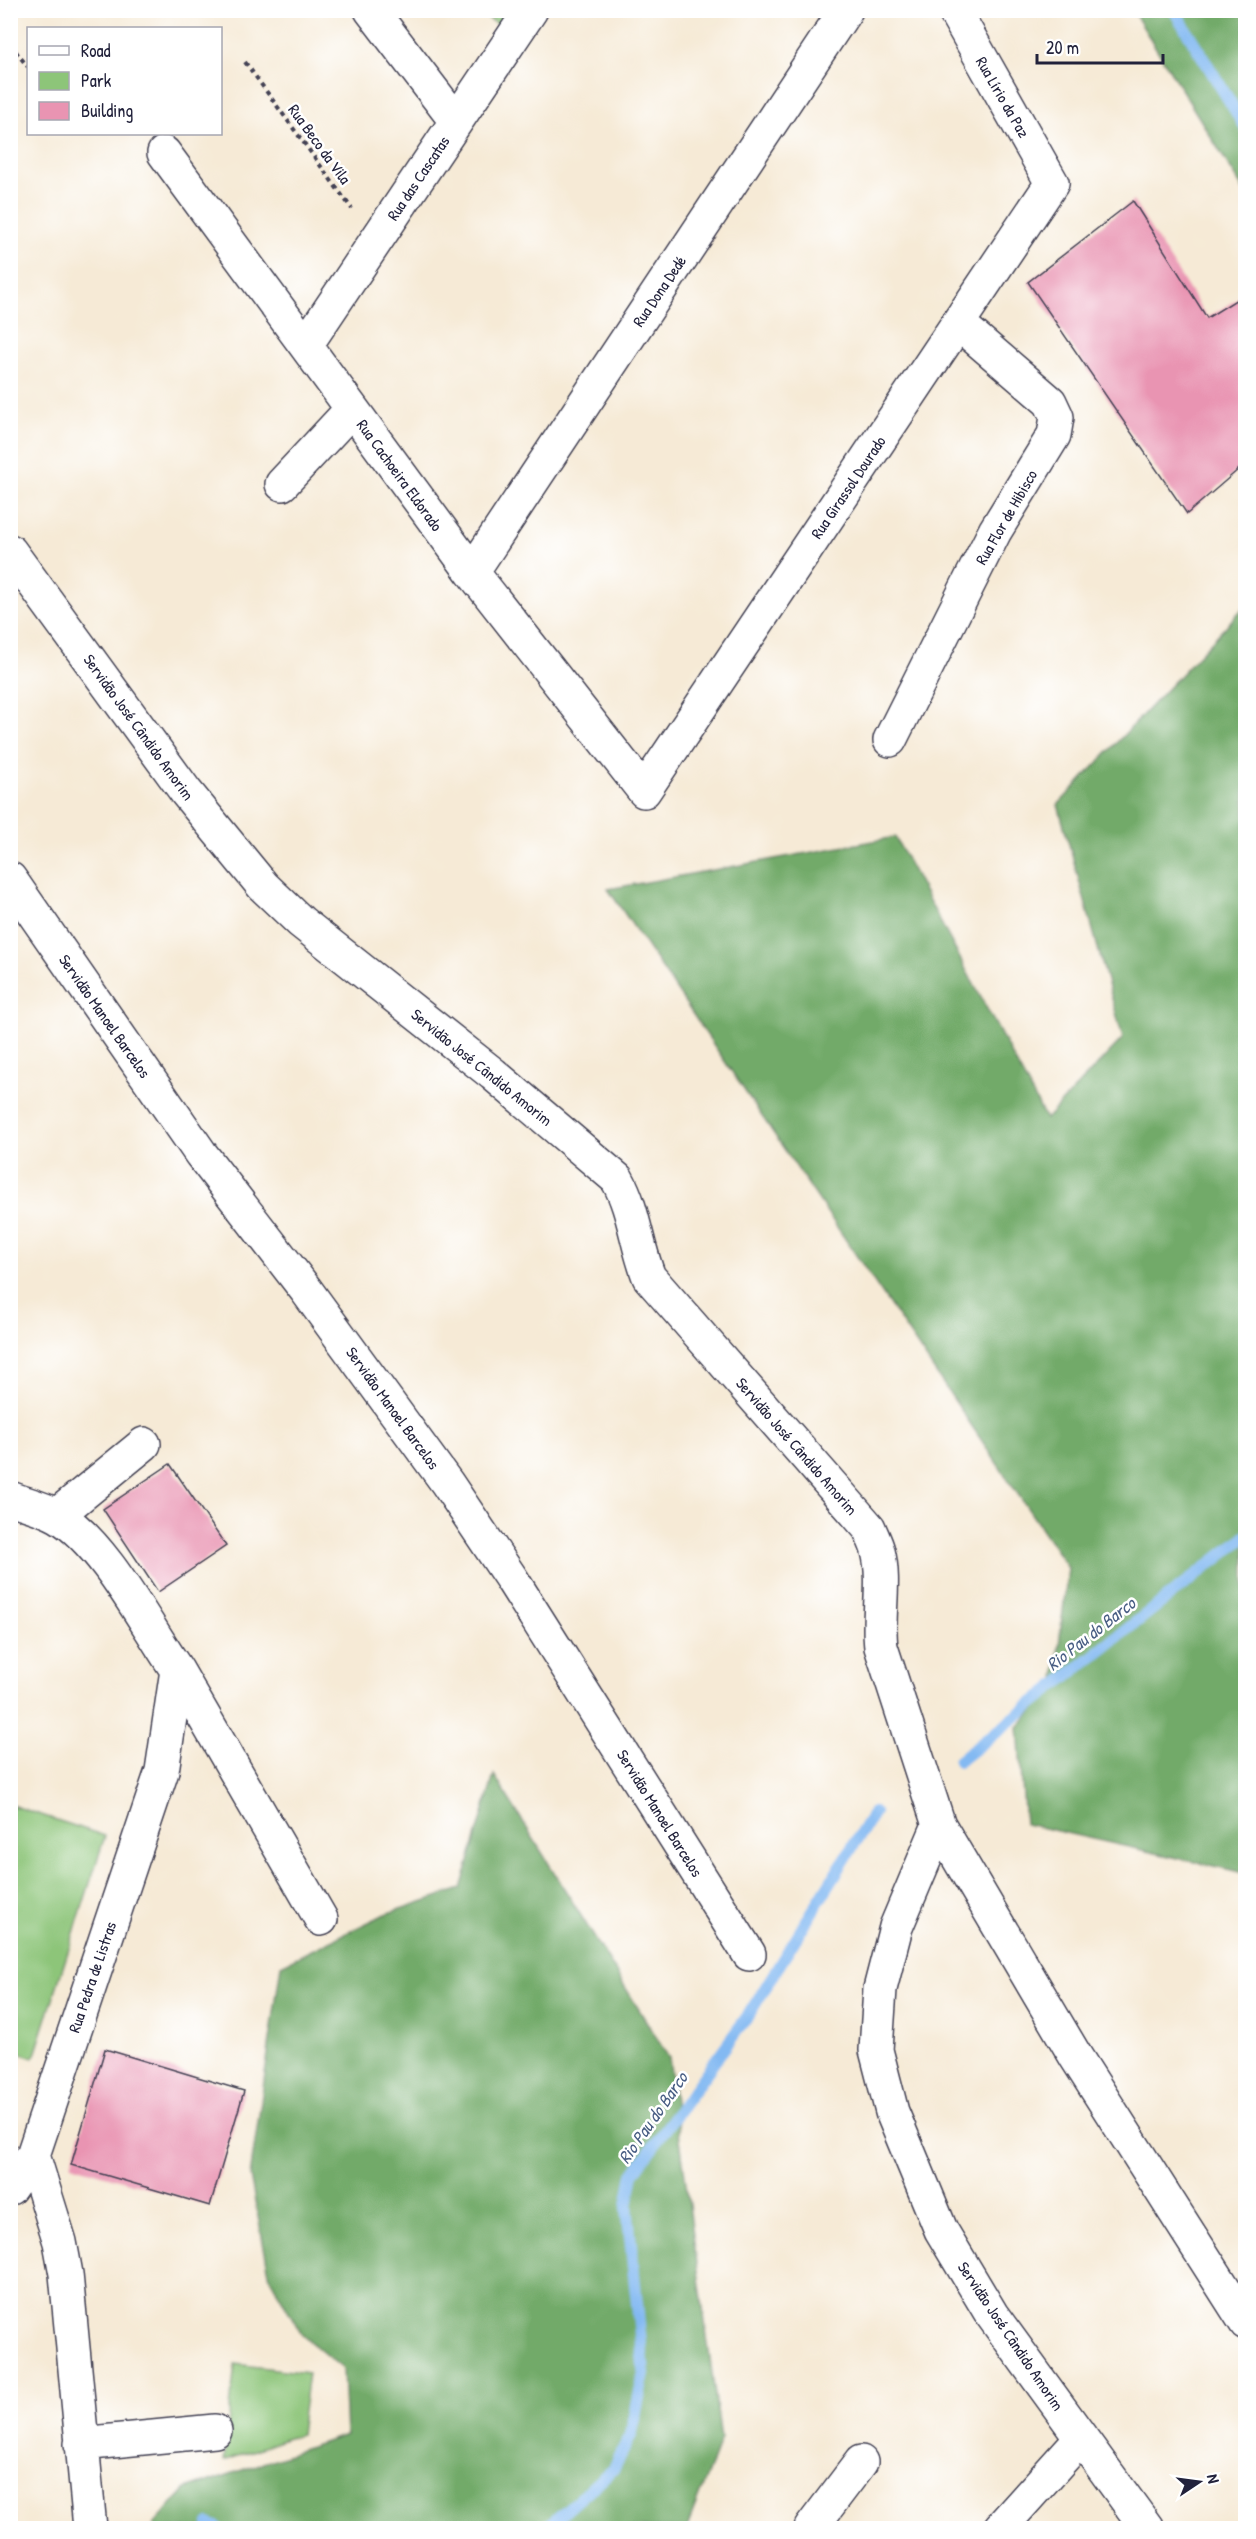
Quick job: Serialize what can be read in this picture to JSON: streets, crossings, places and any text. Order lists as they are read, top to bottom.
{
  "streets": {
    "street": [
      "Rua Lírio da Paz",
      "Rua das Cascatas",
      "Rua Dona Dedé",
      "Rua Cachoeira Eldorado",
      "Rua Girassol Dourado",
      "Rua Flor de Hibisco",
      "Servidão José Cândido Amorim",
      "Servidão Manoel Barcelos",
      "Rua Pedra de Listras"
    ],
    "path": ["Rua Beco da Vila"]
  },
  "crossings": [
    ["Rua Lírio da Paz", "Rua Girassol Dourado"],
    ["Rua Beco da Vila", "Rua das Cascatas"],
    ["Rua das Cascatas", "Rua Cachoeira Eldorado"],
    ["Rua Dona Dedé", "Rua Cachoeira Eldorado"],
    ["Rua Cachoeira Eldorado", "Rua Girassol Dourado"],
    ["Rua Girassol Dourado", "Rua Flor de Hibisco"]
  ],
  "water": ["Rio Pau do Barco"],
  "legend": ["Road", "Park", "Building"],
  "scale_bar": "20 m",
  "north": "right"
}
